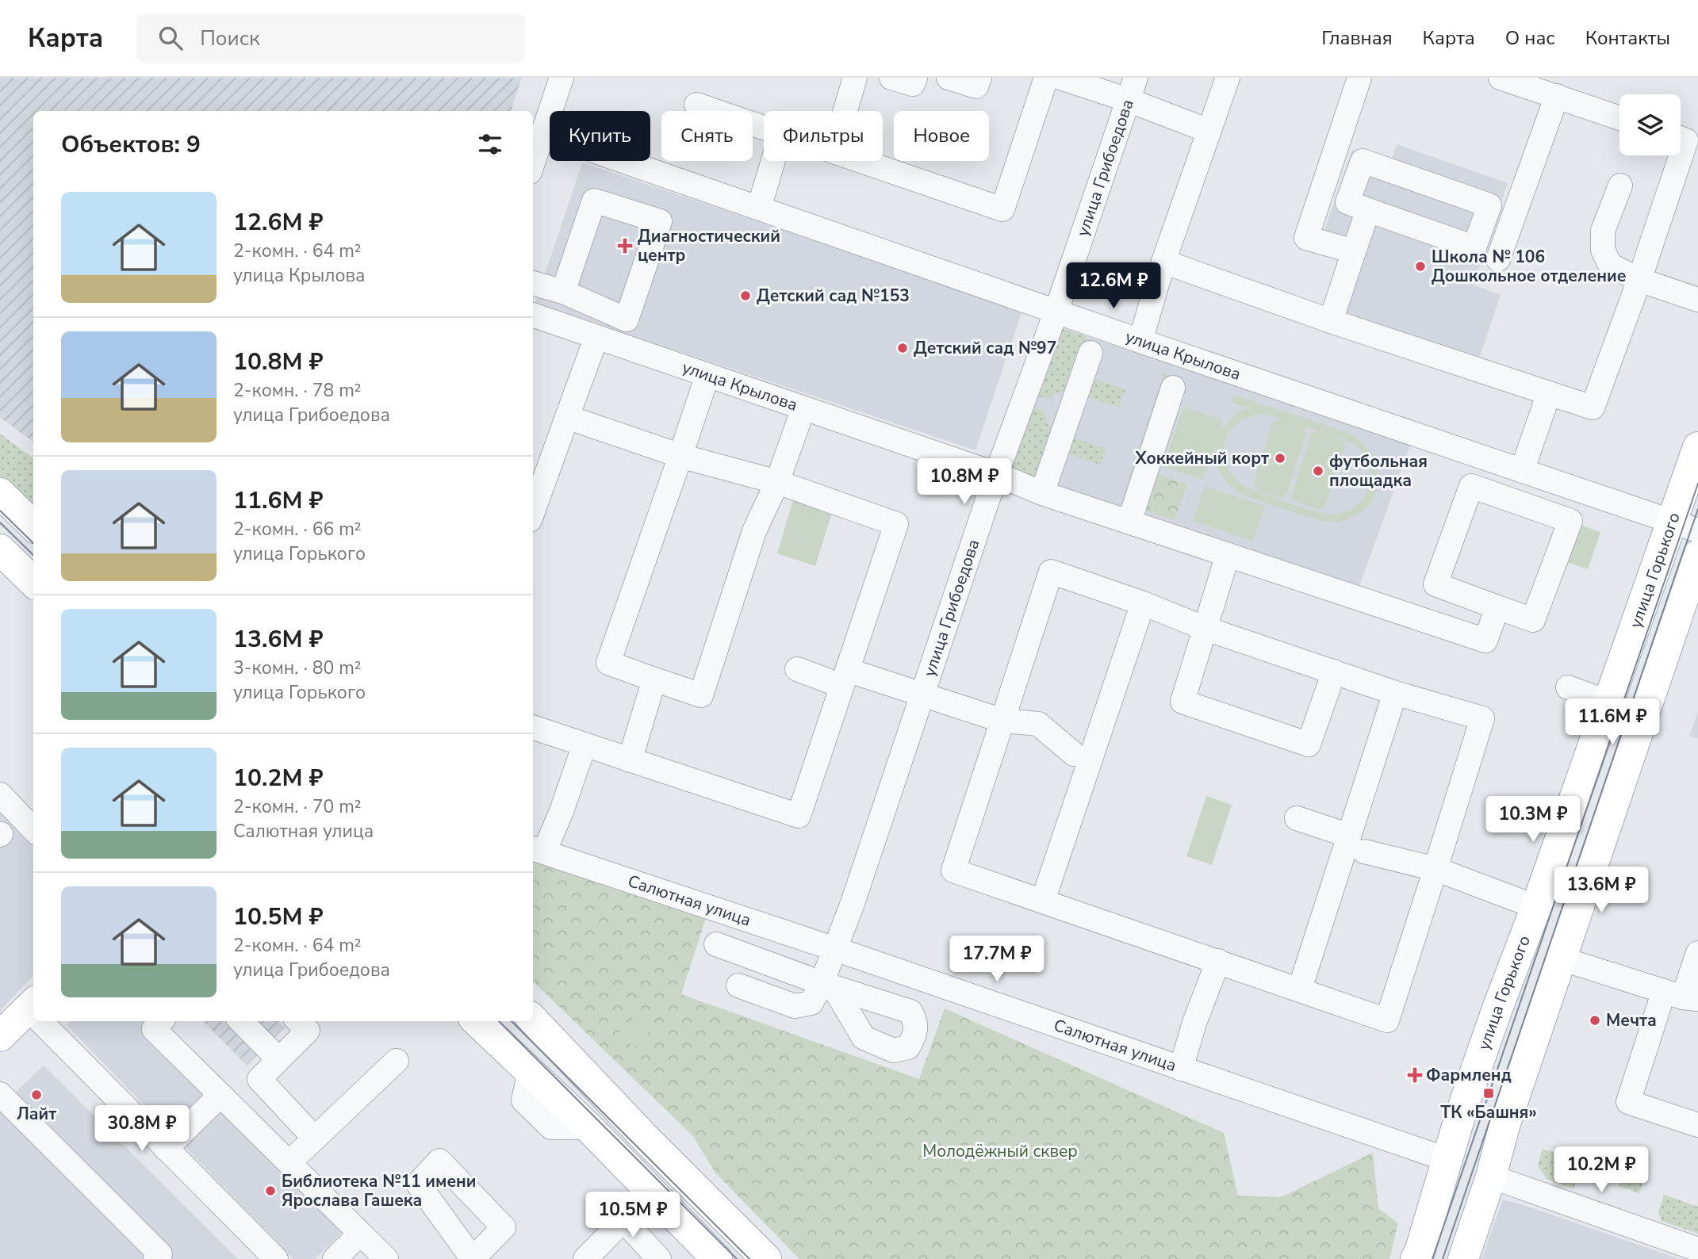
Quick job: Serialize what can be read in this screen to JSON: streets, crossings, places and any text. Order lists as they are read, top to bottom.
{
  "streets": {
    "main road": ["улица Горького", "Салютная улица"],
    "street": ["улица Грибоедова", "улица Крылова"]
  },
  "crossings": [
    ["улица Грибоедова", "улица Крылова"],
    ["улица Грибоедова", "Салютная улица"],
    ["улица Крылова", "улица Горького"],
    ["улица Горького", "Салютная улица"]
  ],
  "parks": ["Молодёжный сквер"],
  "places": {
    "health": ["Диагностический центр", "Фармленд"],
    "other": [
      "Школа № 106 Дошкольное отделение",
      "Детский сад №153",
      "Детский сад №97",
      "Хоккейный корт",
      "футбольная площадка",
      "Мечта",
      "Лайт",
      "Библиотека №11 имени Ярослава Гашека"
    ],
    "transit": ["ТК «Башня»"]
  },
  "page": {
    "header": "Карта",
    "search": "Поиск",
    "nav": [
      "Главная",
      "Карта",
      "О нас",
      "Контакты"
    ],
    "chip": [
      "Купить",
      "Снять",
      "Фильтры",
      "Новое"
    ],
    "heading": "Объектов: 9",
    "list": [
      {
        "name": "12.6M ₽",
        "note": "2-комн. · 64 m² · улица Крылова"
      },
      {
        "name": "10.8M ₽",
        "note": "2-комн. · 78 m² · улица Грибоедова"
      },
      {
        "name": "11.6M ₽",
        "note": "2-комн. · 66 m² · улица Горького"
      },
      {
        "name": "13.6M ₽",
        "note": "3-комн. · 80 m² · улица Горького"
      },
      {
        "name": "10.2M ₽",
        "note": "2-комн. · 70 m² · Салютная улица"
      },
      {
        "name": "10.5M ₽",
        "note": "2-комн. · 64 m² · улица Грибоедова"
      }
    ],
    "price": [
      "12.6M ₽",
      "10.8M ₽",
      "11.6M ₽",
      "10.3M ₽",
      "13.6M ₽",
      "17.7M ₽",
      "30.8M ₽",
      "10.2M ₽",
      "10.5M ₽"
    ]
  }
}
